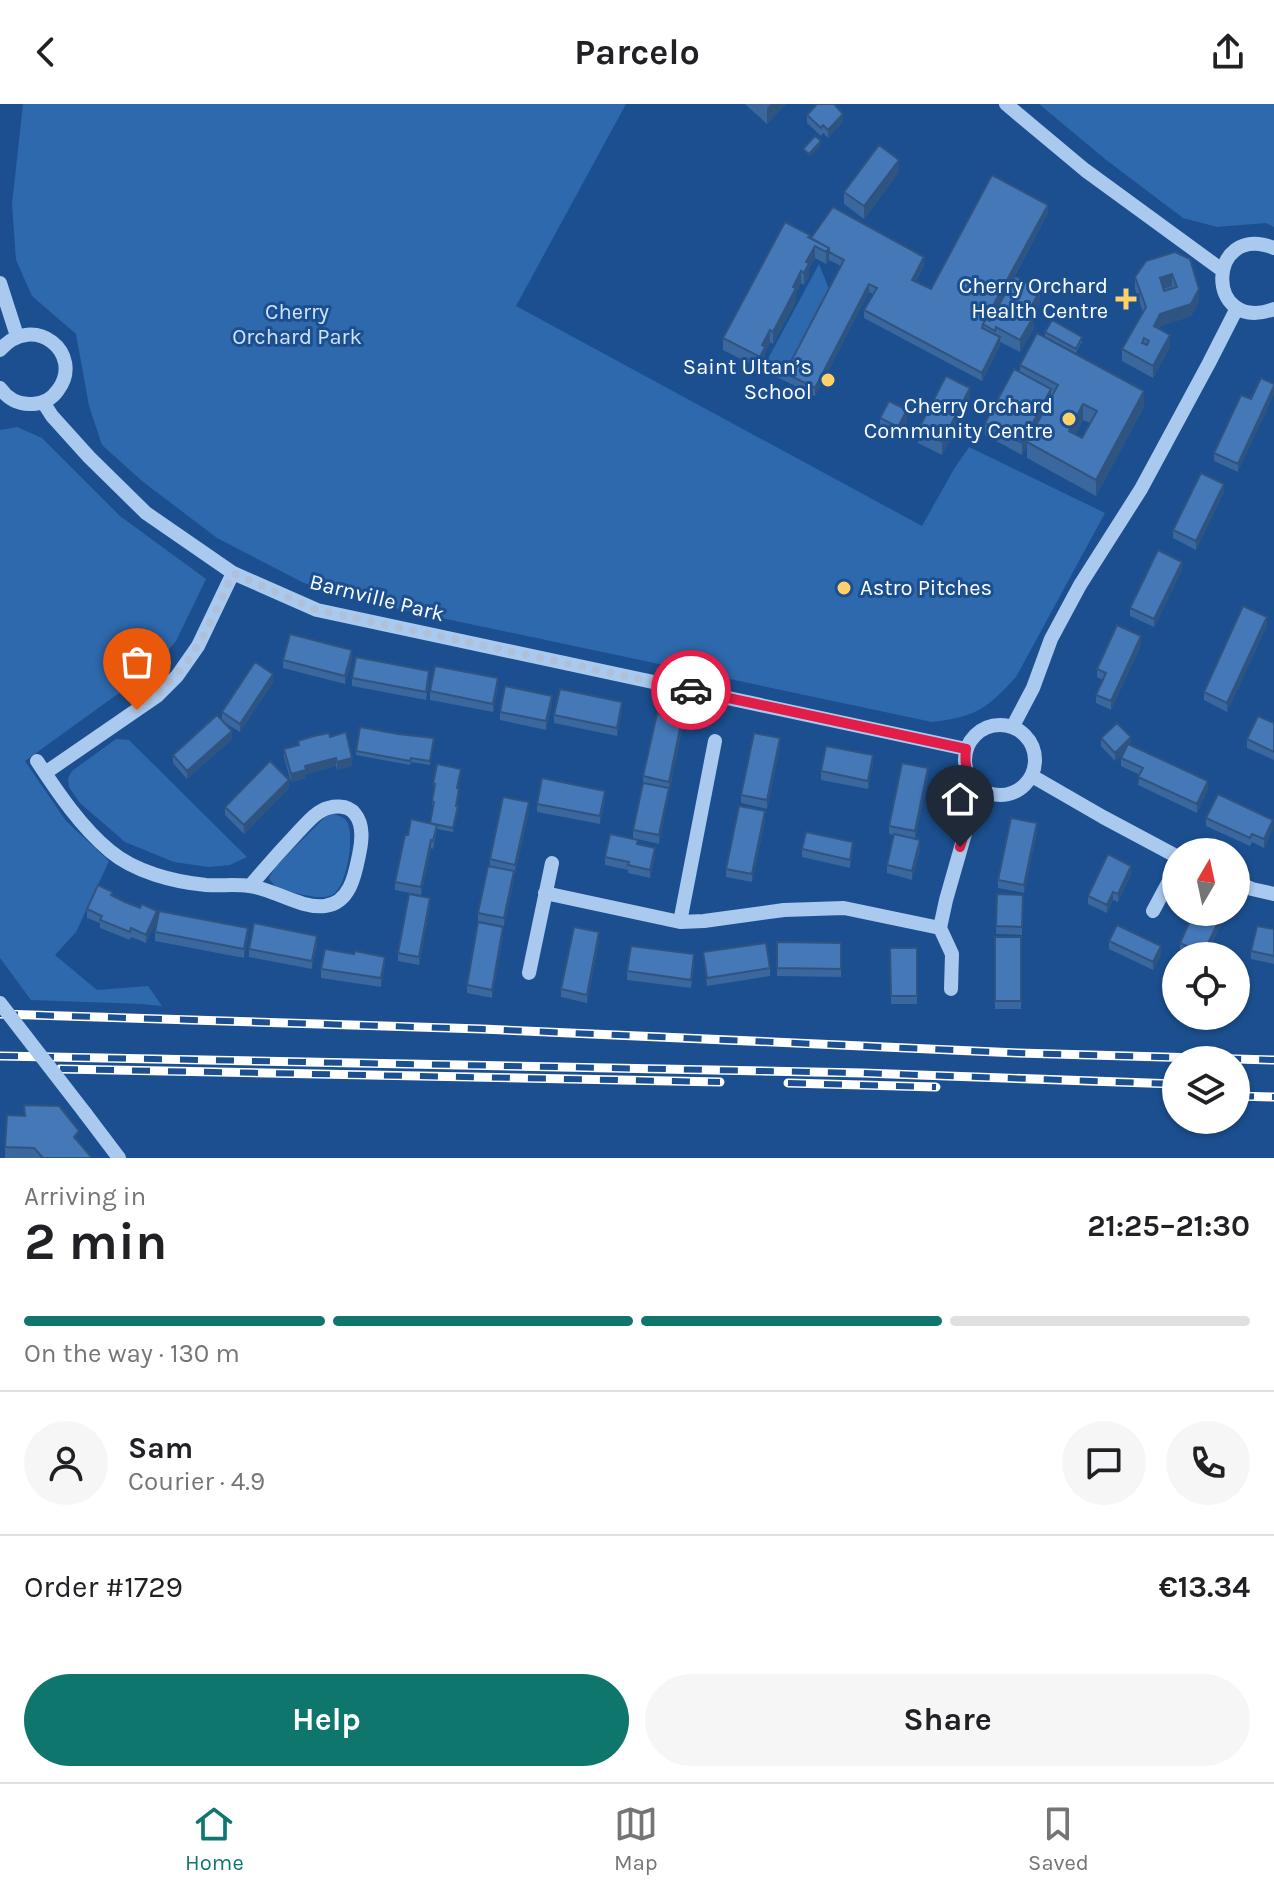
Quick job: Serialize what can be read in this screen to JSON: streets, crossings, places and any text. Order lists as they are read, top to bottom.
{
  "streets": {
    "street": ["Barnville Park"]
  },
  "parks": ["Cherry Orchard Park"],
  "places": {
    "health": ["Cherry Orchard Health Centre"],
    "other": ["Saint Ultan’s School", "Cherry Orchard Community Centre", "Astro Pitches"]
  },
  "north": "top",
  "page": {
    "header": "Parcelo",
    "heading": ["2 min", "Arriving in", "21:25–21:30"],
    "panel": [
      "Sam",
      "Courier · 4.9",
      "Order #1729",
      "€13.34"
    ],
    "bar": "On the way · 130 m",
    "buttons": ["Help", "Share"],
    "tabs": ["Home", "Map", "Saved"]
  }
}
